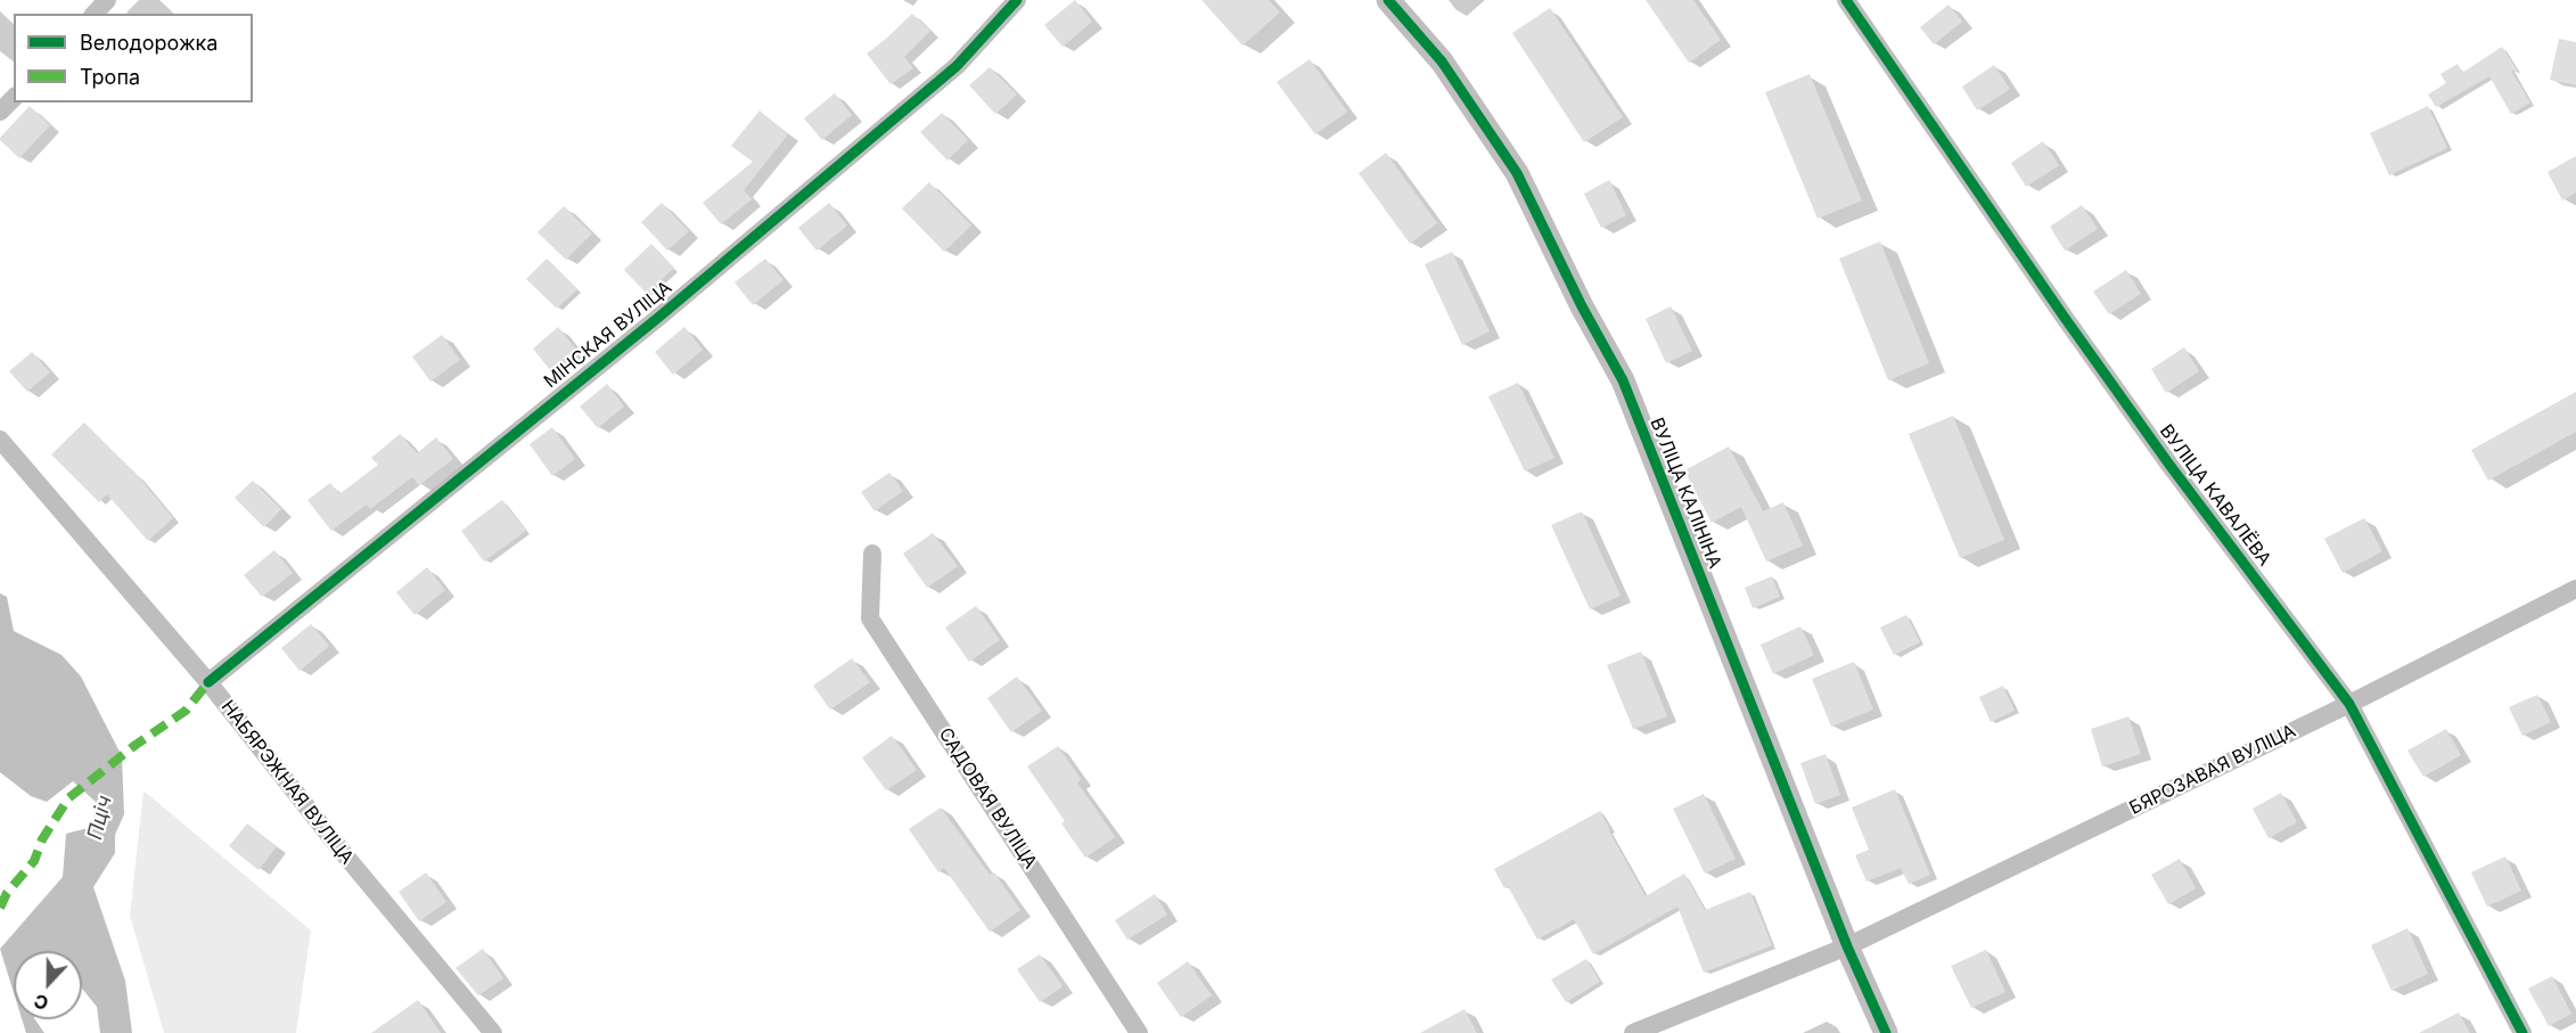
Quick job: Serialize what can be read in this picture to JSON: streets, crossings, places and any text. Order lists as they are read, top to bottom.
{
  "streets": {
    "street": [
      "МІНСКАЯ ВУЛІЦА",
      "ВУЛІЦА КАЛІНІНА",
      "ВУЛІЦА КАВАЛЁВА",
      "БЯРОЗАВАЯ ВУЛІЦА",
      "НАБЯРЭЖНАЯ ВУЛІЦА",
      "САДОВАЯ ВУЛІЦА"
    ]
  },
  "crossings": [
    ["МІНСКАЯ ВУЛІЦА", "НАБЯРЭЖНАЯ ВУЛІЦА"],
    ["ВУЛІЦА КАЛІНІНА", "БЯРОЗАВАЯ ВУЛІЦА"],
    ["ВУЛІЦА КАВАЛЁВА", "БЯРОЗАВАЯ ВУЛІЦА"]
  ],
  "water": ["Пціч"],
  "legend": ["Велодорожка", "Тропа"],
  "north": "bottom"
}
